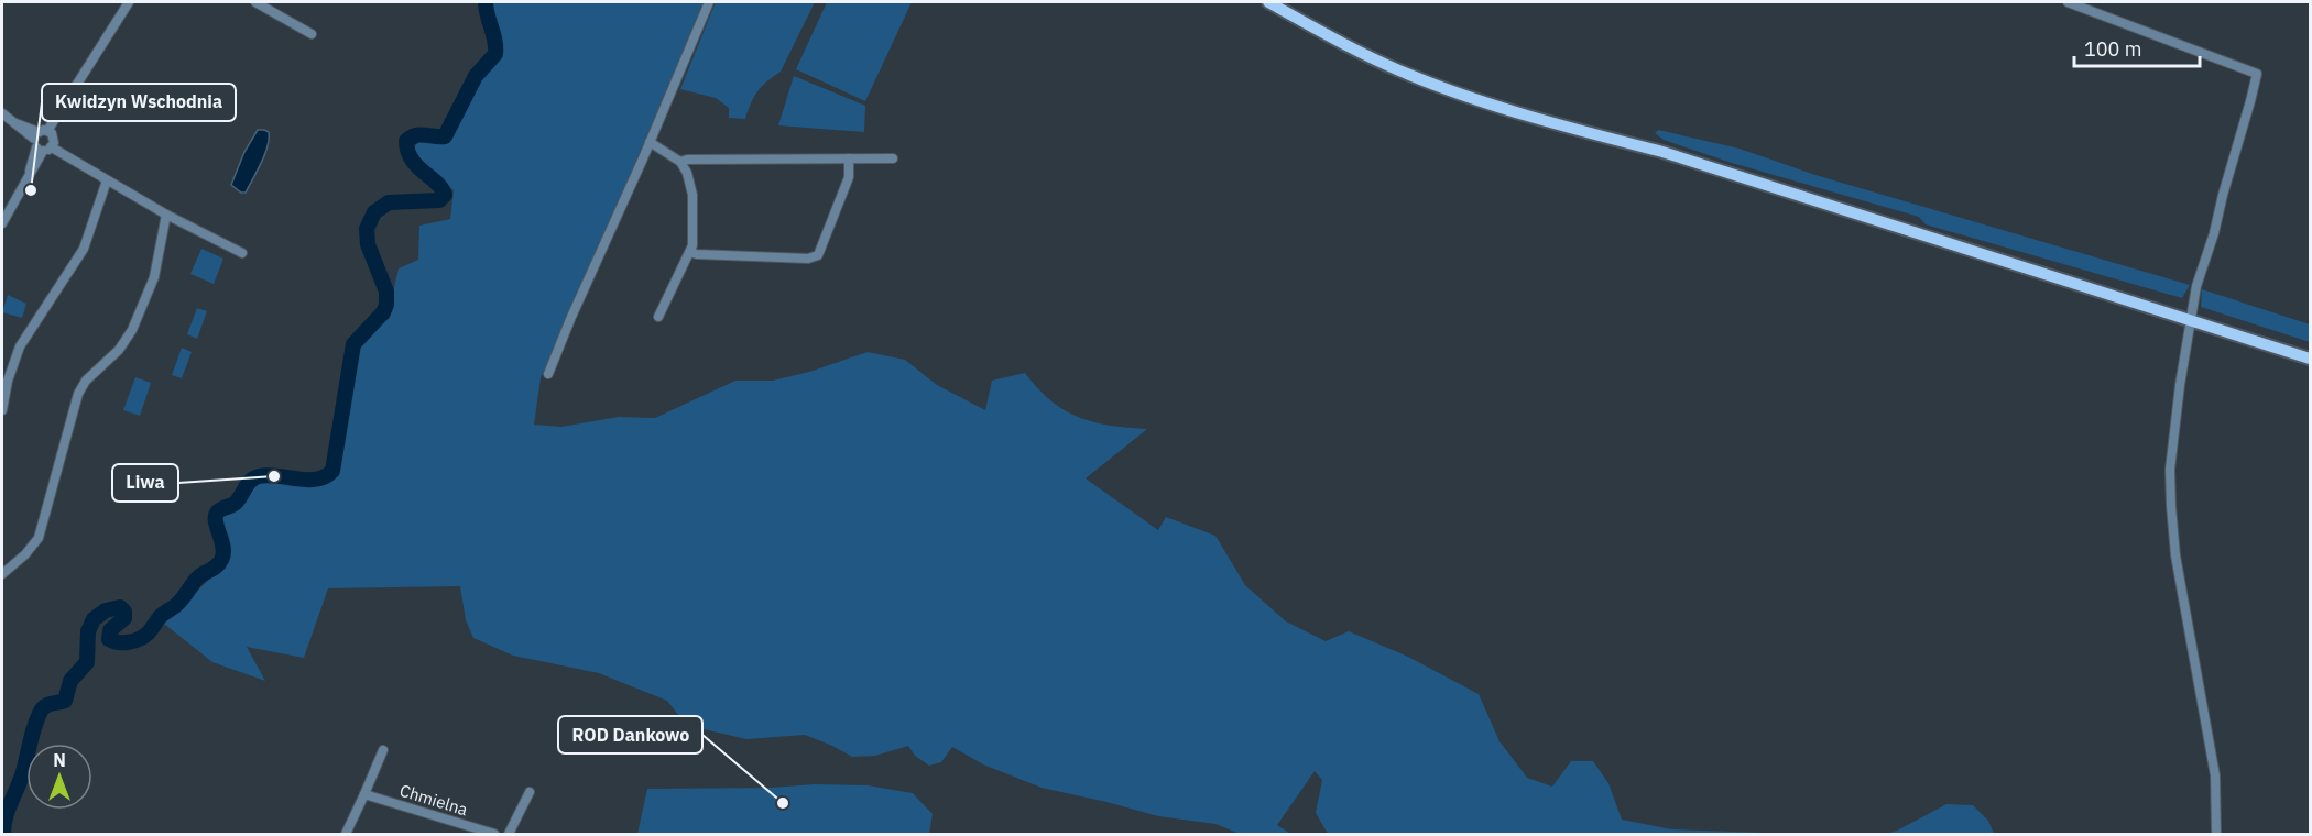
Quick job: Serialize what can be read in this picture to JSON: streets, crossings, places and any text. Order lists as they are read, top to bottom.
{
  "streets": {
    "street": ["Chmielna"]
  },
  "places": ["Kwidzyn Wschodnia", "Liwa", "ROD Dankowo"],
  "scale_bar": "100 m",
  "north": "top"
}
